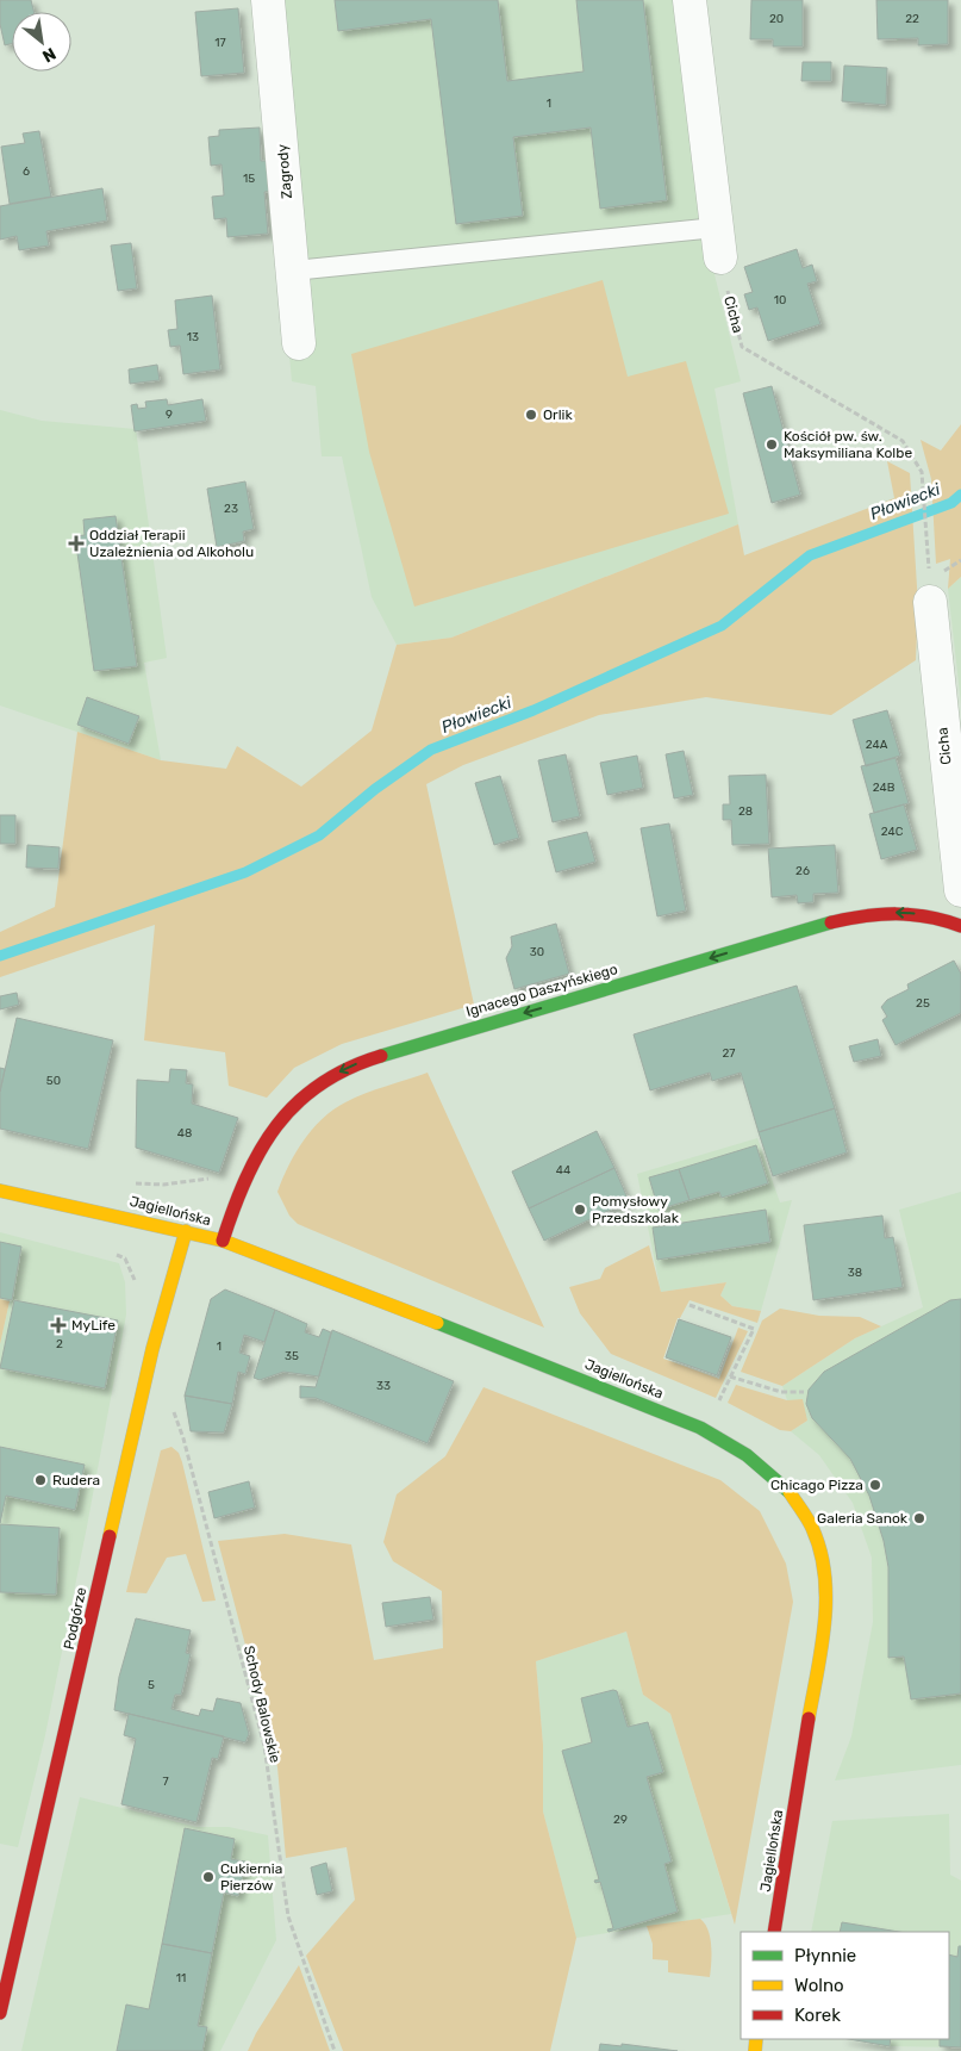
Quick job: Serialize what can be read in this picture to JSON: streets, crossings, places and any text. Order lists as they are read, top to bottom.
{
  "streets": {
    "street": [
      "Zagrody",
      "Cicha",
      "Ignacego Daszyńskiego",
      "Jagiellońska",
      "Podgórze"
    ],
    "path": ["Schody Balowskie"]
  },
  "crossings": [
    ["Ignacego Daszyńskiego", "Jagiellońska"],
    ["Jagiellońska", "Podgórze"]
  ],
  "one_way": ["Ignacego Daszyńskiego"],
  "water": ["Płowiecki"],
  "places": {
    "other": [
      "Orlik",
      "Kościół pw. św. Maksymiliana Kolbe",
      "Pomysłowy Przedszkolak",
      "Rudera",
      "Chicago Pizza",
      "Galeria Sanok",
      "Cukiernia Pierzów"
    ],
    "health": ["Oddział Terapii Uzależnienia od Alkoholu", "MyLife"]
  },
  "house_numbers": [
    "20",
    "22",
    "17",
    "1",
    "6",
    "15",
    "10",
    "13",
    "9",
    "23",
    "24A",
    "24B",
    "28",
    "24C",
    "26",
    "30",
    "25",
    "27",
    "50",
    "48",
    "44",
    "38",
    "2",
    "1",
    "35",
    "33",
    "5",
    "7",
    "29",
    "11"
  ],
  "legend": ["Płynnie", "Wolno", "Korek"],
  "north": "bottom right"
}
